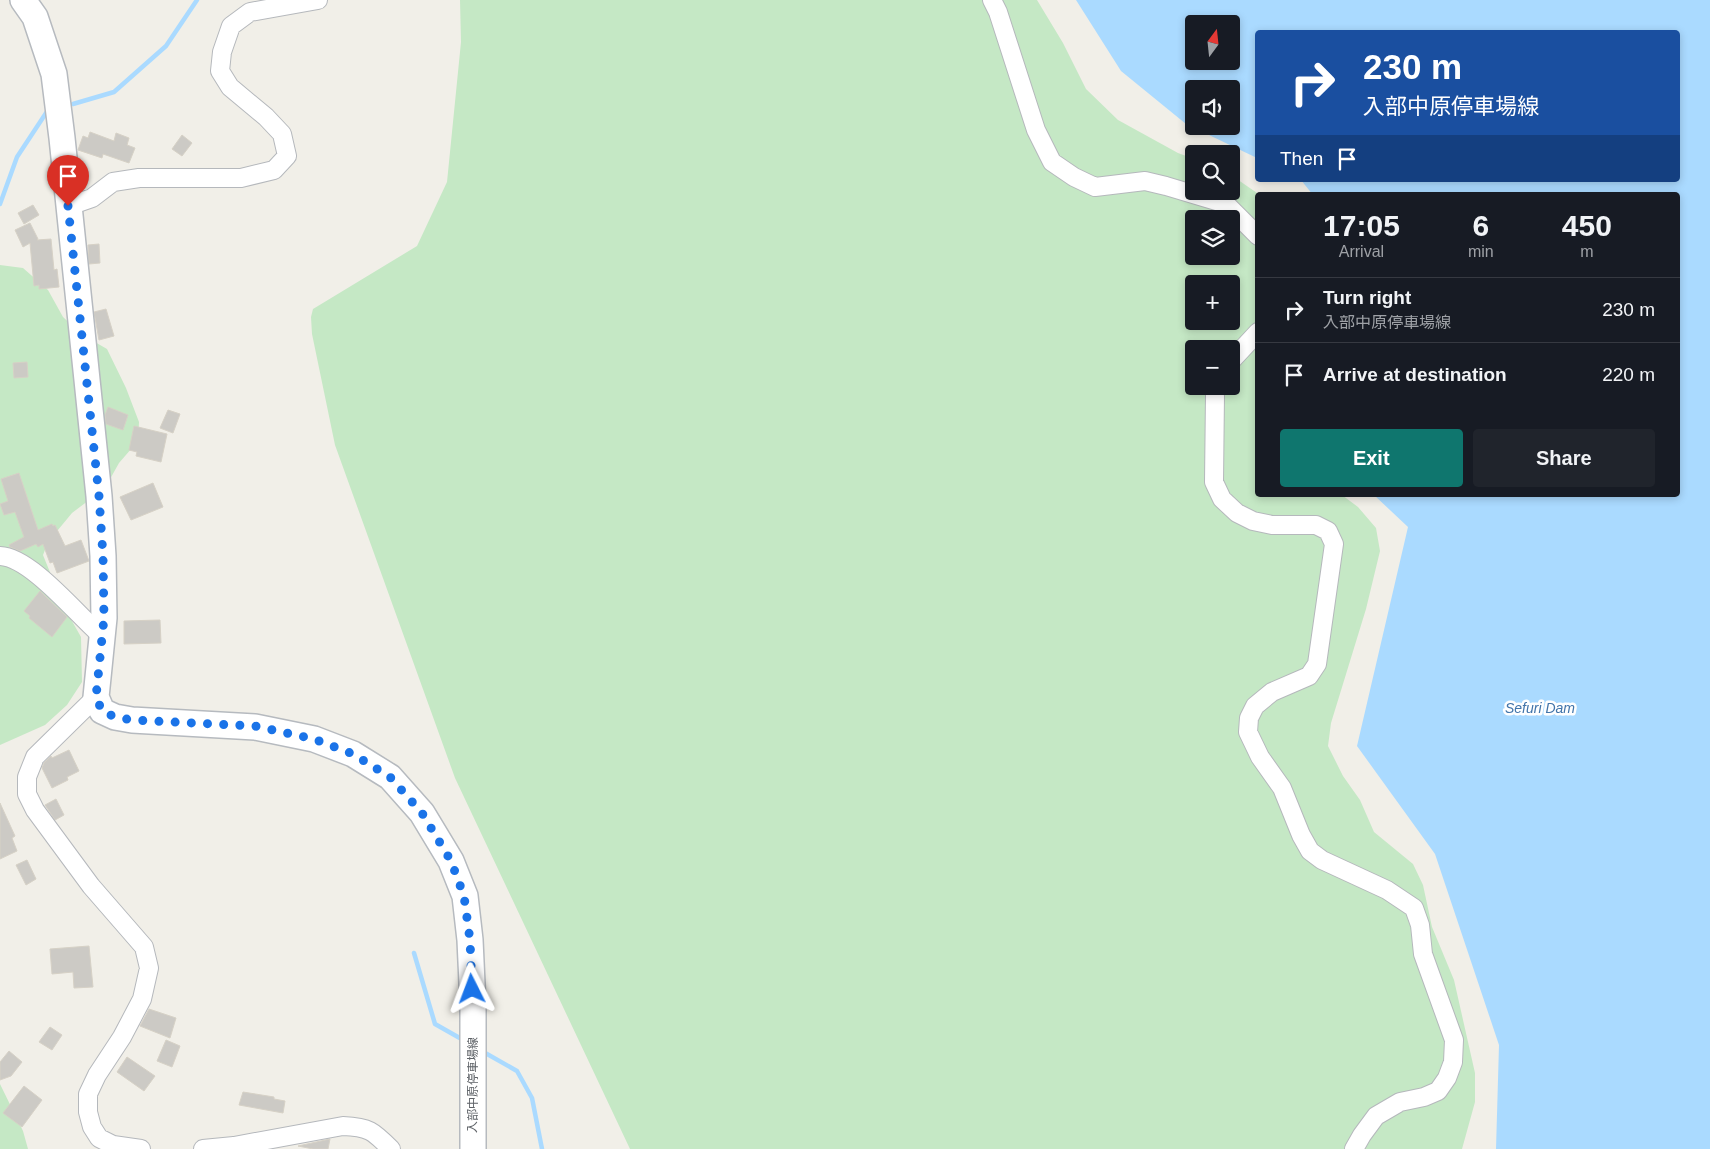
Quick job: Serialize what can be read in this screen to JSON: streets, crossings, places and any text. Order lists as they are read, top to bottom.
{
  "streets": {
    "main road": ["入部中原停車場線"]
  },
  "water": ["Sefuri Dam"],
  "north": "top",
  "page": {
    "map_buttons": ["+", "−"],
    "turn": ["230 m", "入部中原停車場線"],
    "then": "Then",
    "eta": [
      "17:05",
      "Arrival",
      "6",
      "min",
      "450",
      "m"
    ],
    "list": [
      {
        "name": "Turn right",
        "note": "入部中原停車場線",
        "value": "230 m"
      },
      {
        "name": "Arrive at destination",
        "value": "220 m"
      }
    ],
    "buttons": ["Exit", "Share"]
  }
}
